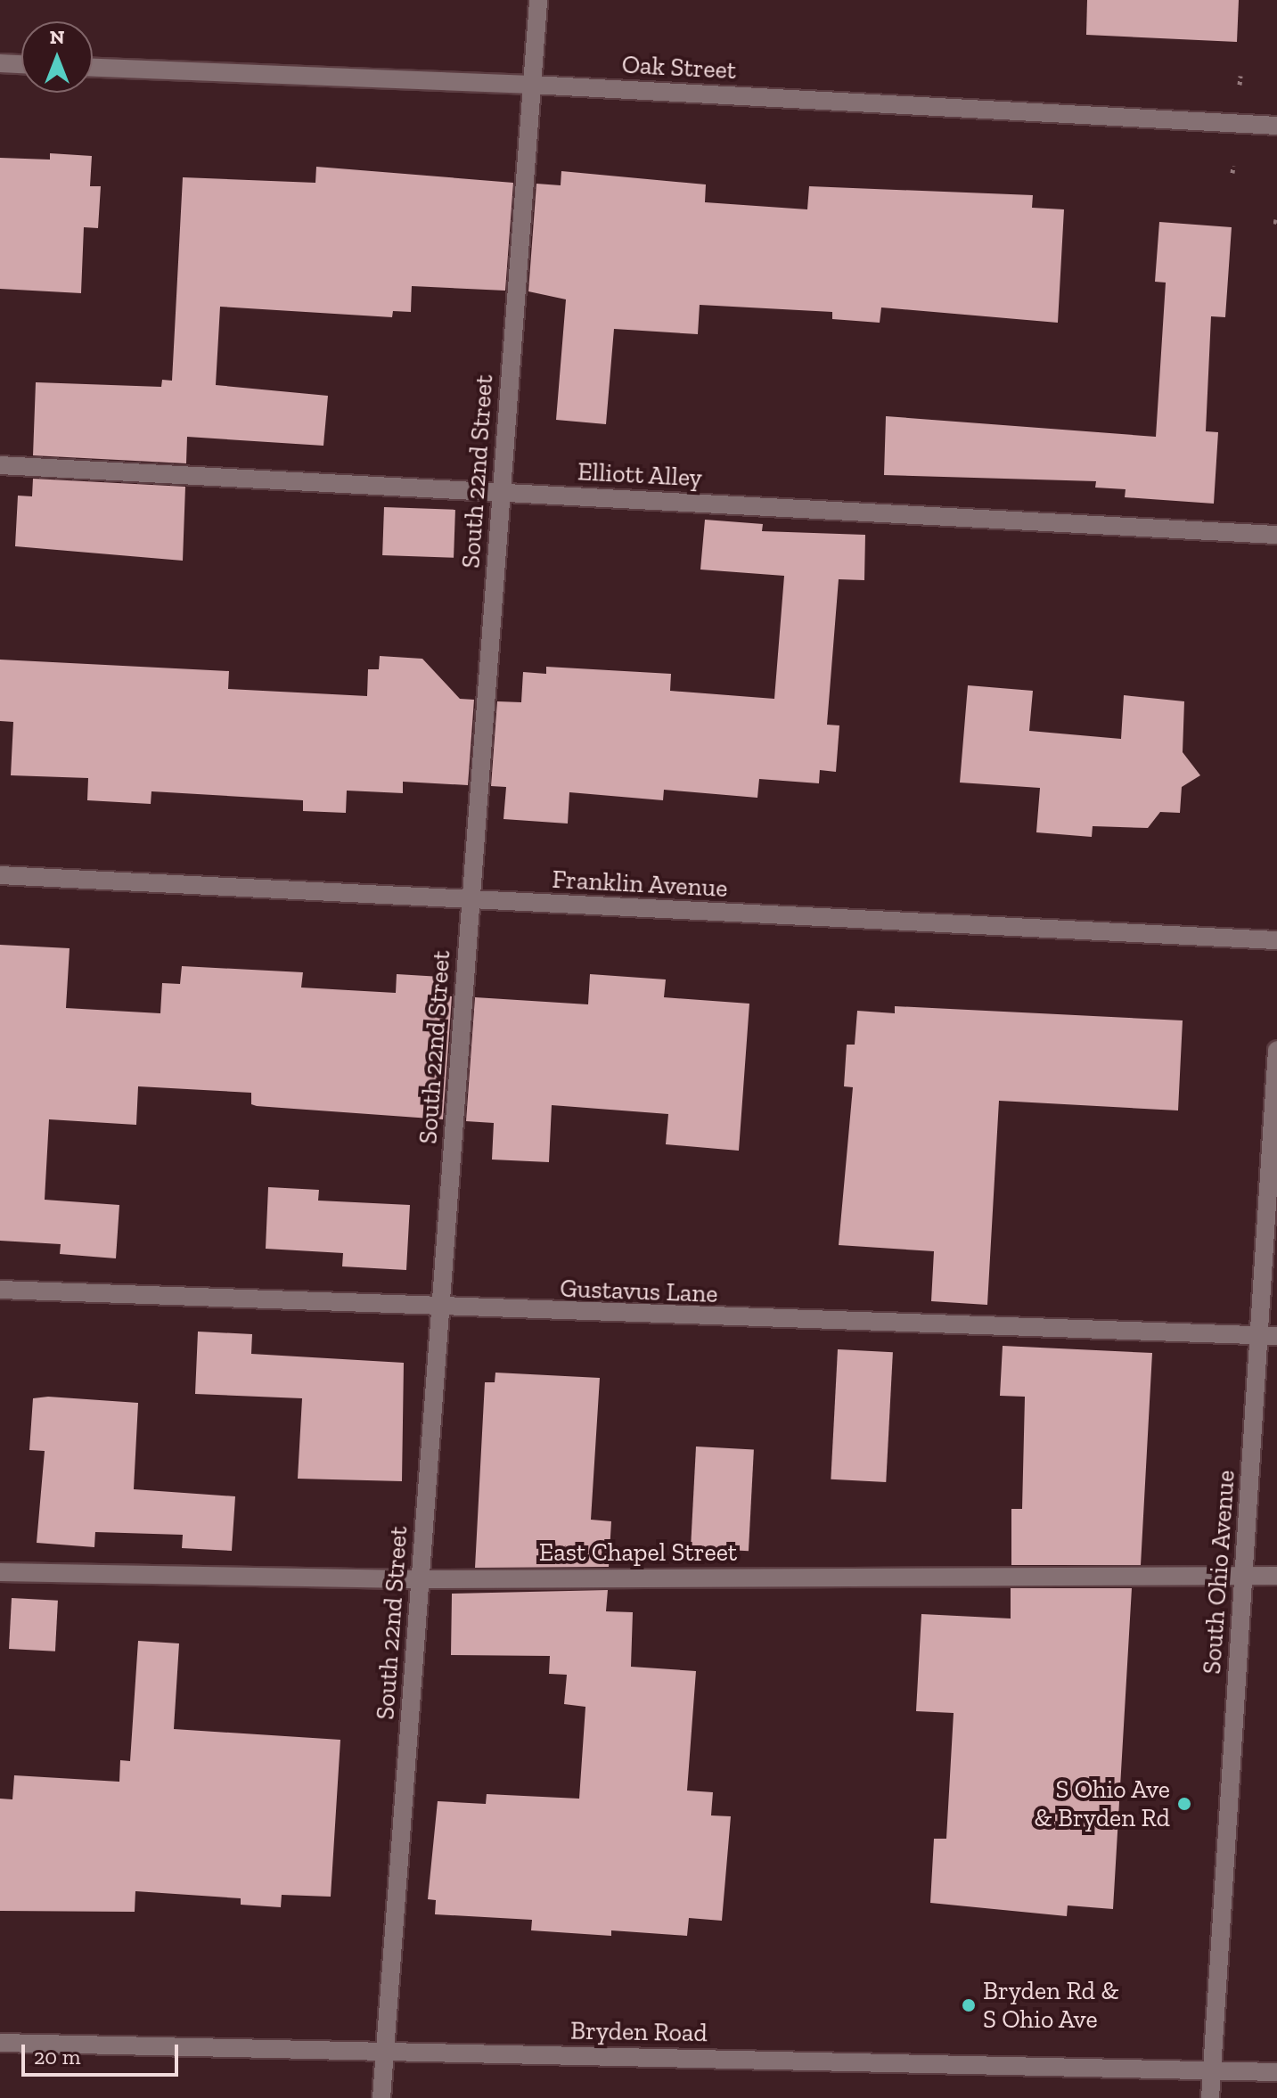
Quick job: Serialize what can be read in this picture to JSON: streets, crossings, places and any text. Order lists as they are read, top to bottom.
{
  "streets": {
    "street": [
      "Oak Street",
      "South 22nd Street",
      "Elliott Alley",
      "Franklin Avenue",
      "Gustavus Lane",
      "East Chapel Street",
      "South Ohio Avenue",
      "Bryden Road"
    ]
  },
  "crossings": [
    ["Oak Street", "South 22nd Street"],
    ["South 22nd Street", "Elliott Alley"],
    ["South 22nd Street", "Franklin Avenue"],
    ["South 22nd Street", "Gustavus Lane"],
    ["South 22nd Street", "East Chapel Street"],
    ["South 22nd Street", "Bryden Road"],
    ["Gustavus Lane", "South Ohio Avenue"],
    ["East Chapel Street", "South Ohio Avenue"],
    ["South Ohio Avenue", "Bryden Road"]
  ],
  "places": ["S Ohio Ave & Bryden Rd", "Bryden Rd & S Ohio Ave"],
  "scale_bar": "20 m",
  "north": "top"
}
